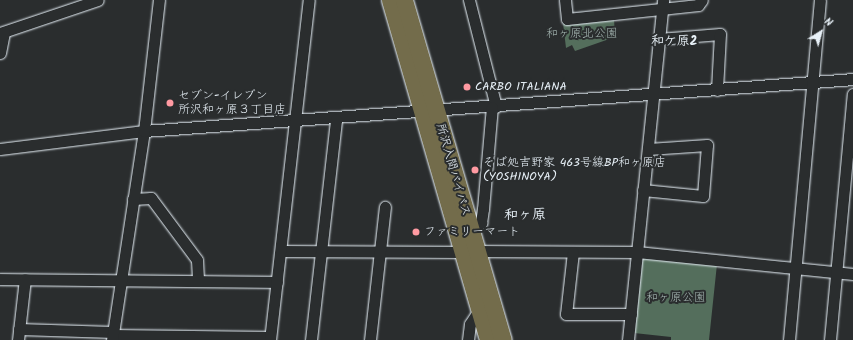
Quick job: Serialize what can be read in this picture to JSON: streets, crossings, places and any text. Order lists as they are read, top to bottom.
{
  "streets": {
    "highway": ["所沢入間バイパス"]
  },
  "districts": ["和ケ原2", "和ヶ原"],
  "parks": ["和ヶ原北公園", "和ヶ原公園"],
  "places": [
    "CARBO ITALIANA",
    "セブン-イレブン 所沢和ヶ原３丁目店",
    "そば処吉野家 463号線BP和ヶ原店 (YOSHINOYA)",
    "ファミリーマート"
  ],
  "north": "top right"
}
